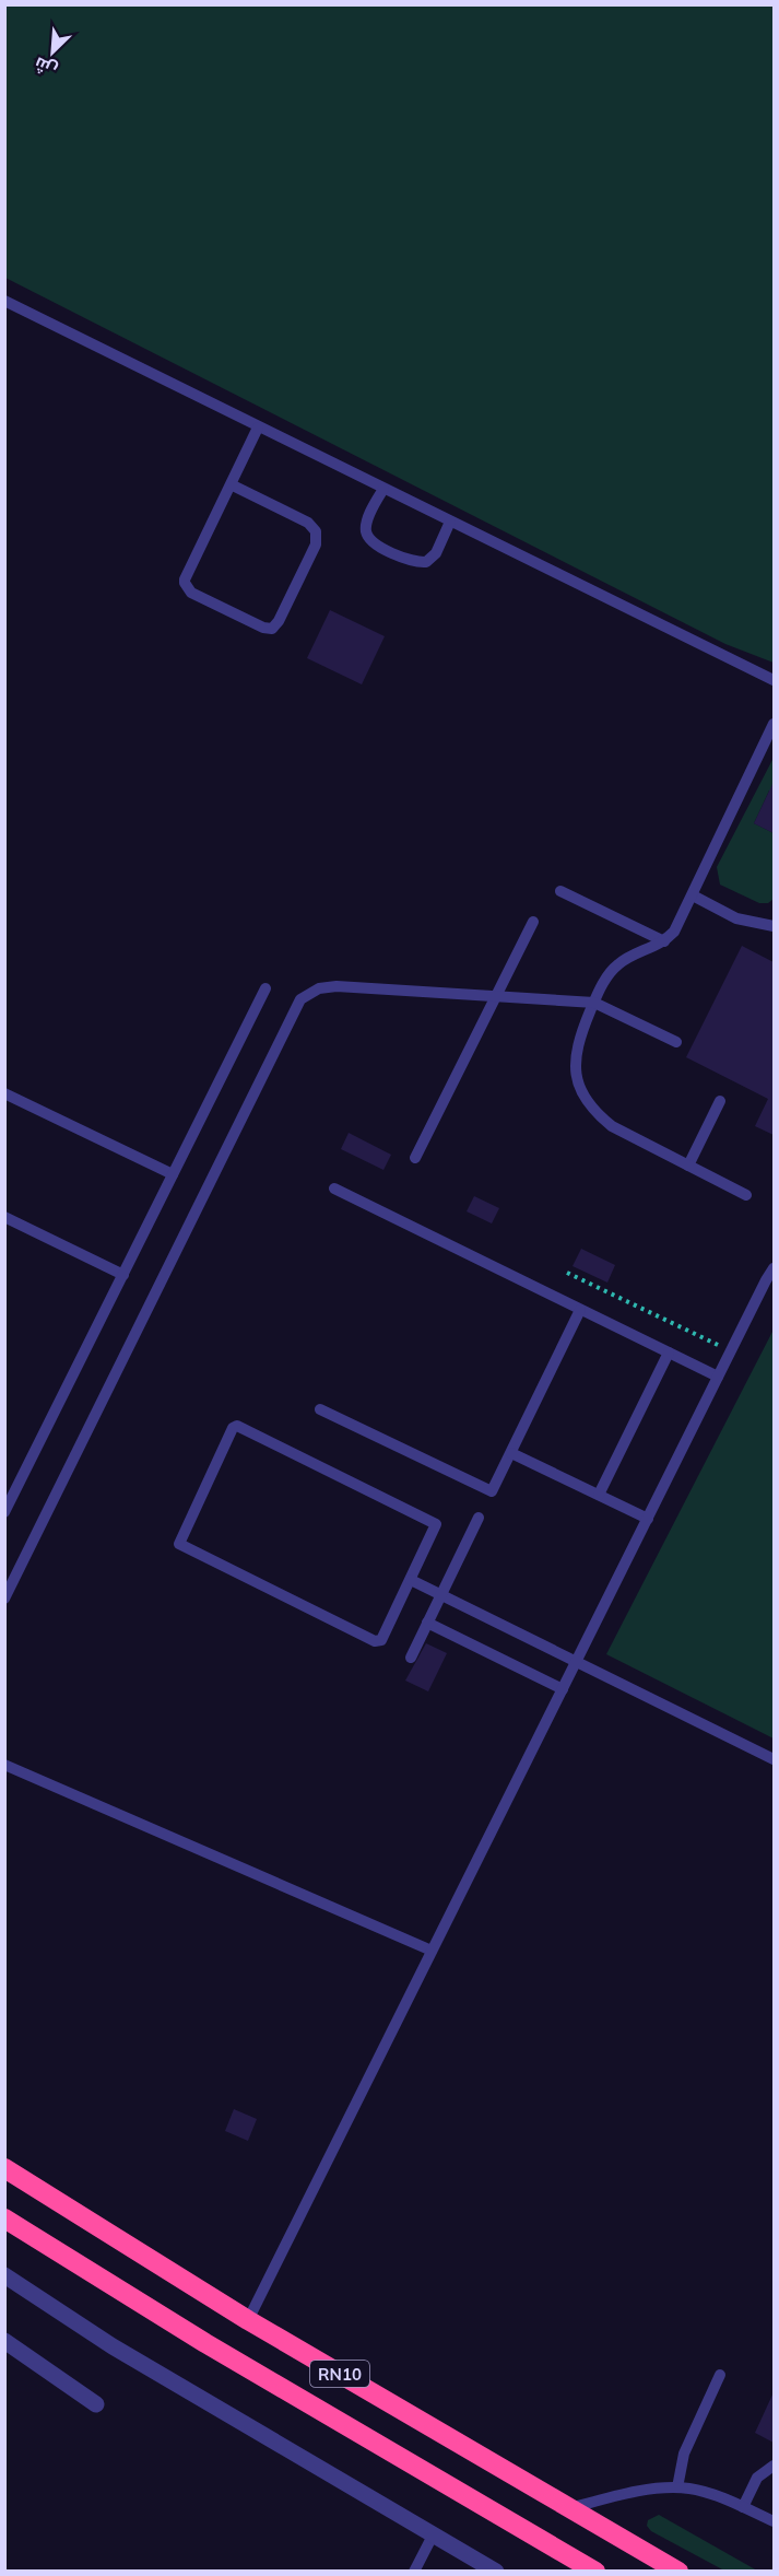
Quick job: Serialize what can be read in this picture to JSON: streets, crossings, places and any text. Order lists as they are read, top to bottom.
{
  "streets": {
    "highway": ["RN10"]
  },
  "north": "bottom left"
}
